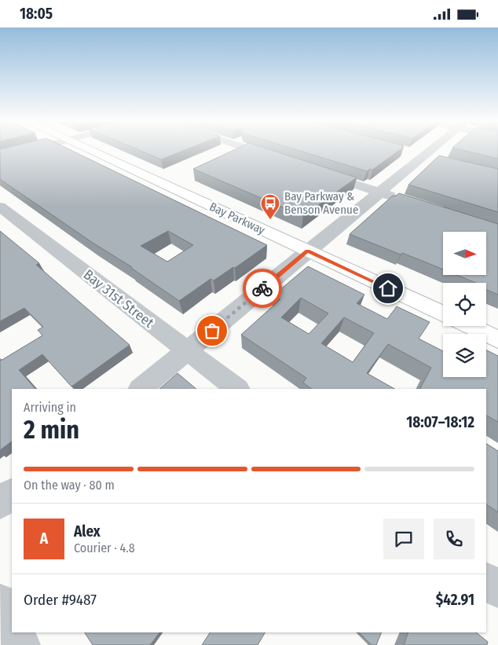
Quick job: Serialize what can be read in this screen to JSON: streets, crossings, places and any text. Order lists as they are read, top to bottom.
{
  "streets": {
    "main road": ["Bay Parkway"],
    "street": ["Bay 31st Street"]
  },
  "places": {
    "bus stop": ["Bay Parkway & Benson Avenue"]
  },
  "north": "right",
  "page": {
    "status": "18:05",
    "heading": ["2 min", "Arriving in", "18:07–18:12"],
    "panel": [
      "Alex",
      "Courier · 4.8",
      "Order #9487",
      "$42.91"
    ],
    "bar": "On the way · 80 m",
    "round": "A"
  }
}
